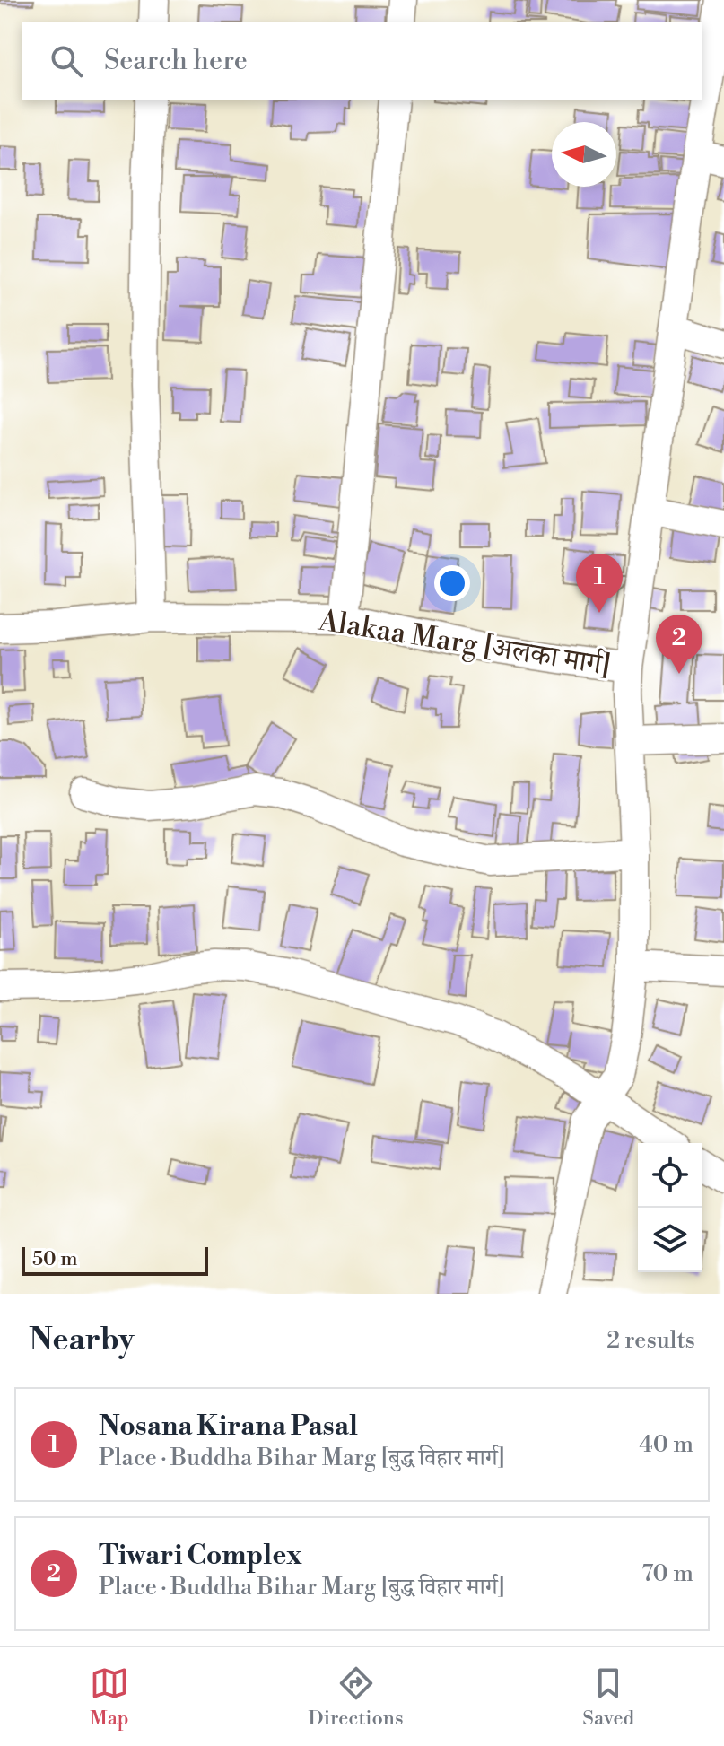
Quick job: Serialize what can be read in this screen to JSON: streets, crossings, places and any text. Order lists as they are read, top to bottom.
{
  "streets": {
    "street": ["Alakaa Marg [अलका मार्ग]"]
  },
  "scale_bar": "50 m",
  "north": "left",
  "page": {
    "search": "Search here",
    "pins": ["1", "2"],
    "scale": "50 m",
    "heading": ["Nearby", "2 results"],
    "list": [
      {
        "mark": "1",
        "name": "Nosana Kirana Pasal",
        "note": "Place · Buddha Bihar Marg [बुद्ध विहार मार्ग]",
        "value": "40 m"
      },
      {
        "mark": "2",
        "name": "Tiwari Complex",
        "note": "Place · Buddha Bihar Marg [बुद्ध विहार मार्ग]",
        "value": "70 m"
      }
    ],
    "nav": ["Map", "Directions", "Saved"]
  }
}
